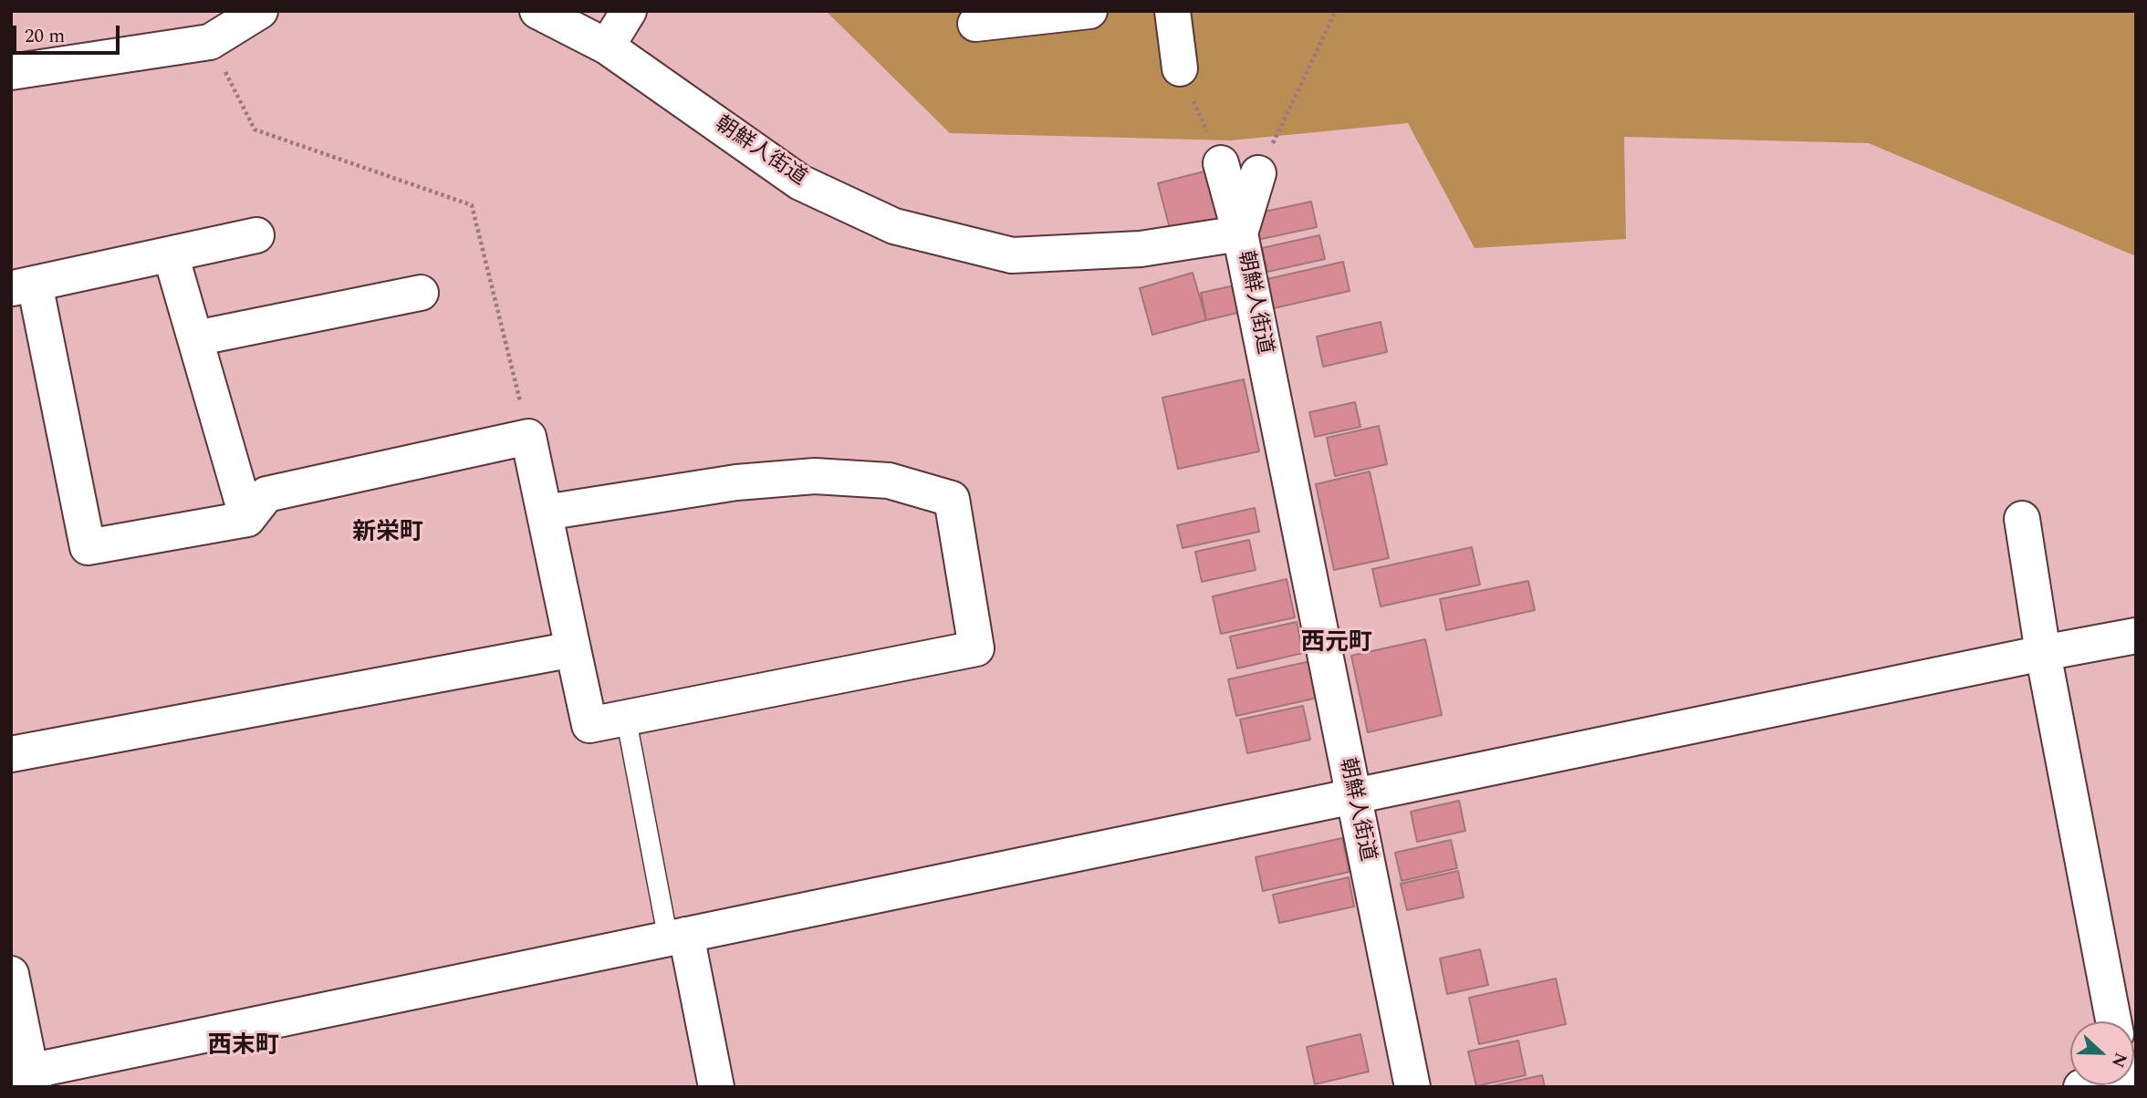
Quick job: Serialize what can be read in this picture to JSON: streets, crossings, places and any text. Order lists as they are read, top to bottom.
{
  "streets": {
    "street": ["朝鮮人街道"]
  },
  "districts": ["新栄町", "西元町", "西末町"],
  "scale_bar": "20 m",
  "north": "right"
}
